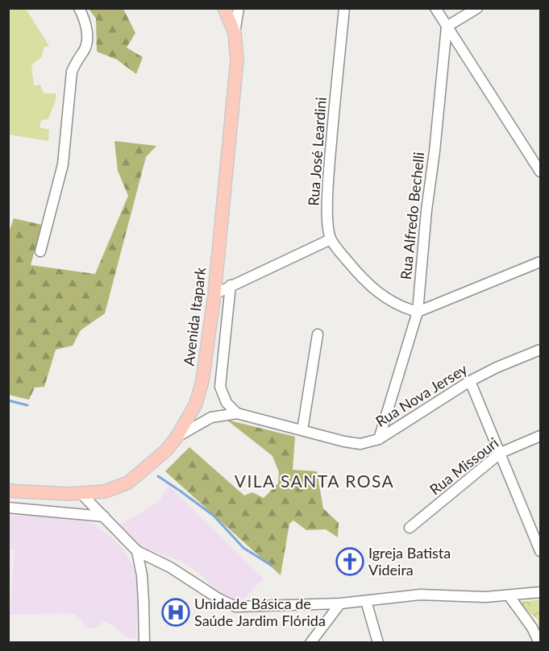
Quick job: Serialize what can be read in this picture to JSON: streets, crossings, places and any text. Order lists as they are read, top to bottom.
{
  "streets": {
    "main road": ["Avenida Itapark"],
    "street": [
      "Rua José Leardini",
      "Rua Alfredo Bechelli",
      "Rua Nova Jersey",
      "Rua Missouri"
    ]
  },
  "crossings": [
    ["Rua Alfredo Bechelli", "Rua Nova Jersey"],
    ["Avenida Itapark", "Rua Nova Jersey"]
  ],
  "districts": ["VILA SANTA ROSA"],
  "places": {
    "church": ["Igreja Batista Videira"],
    "hospital": ["Unidade Básica de Saúde Jardim Flórida"]
  }
}
